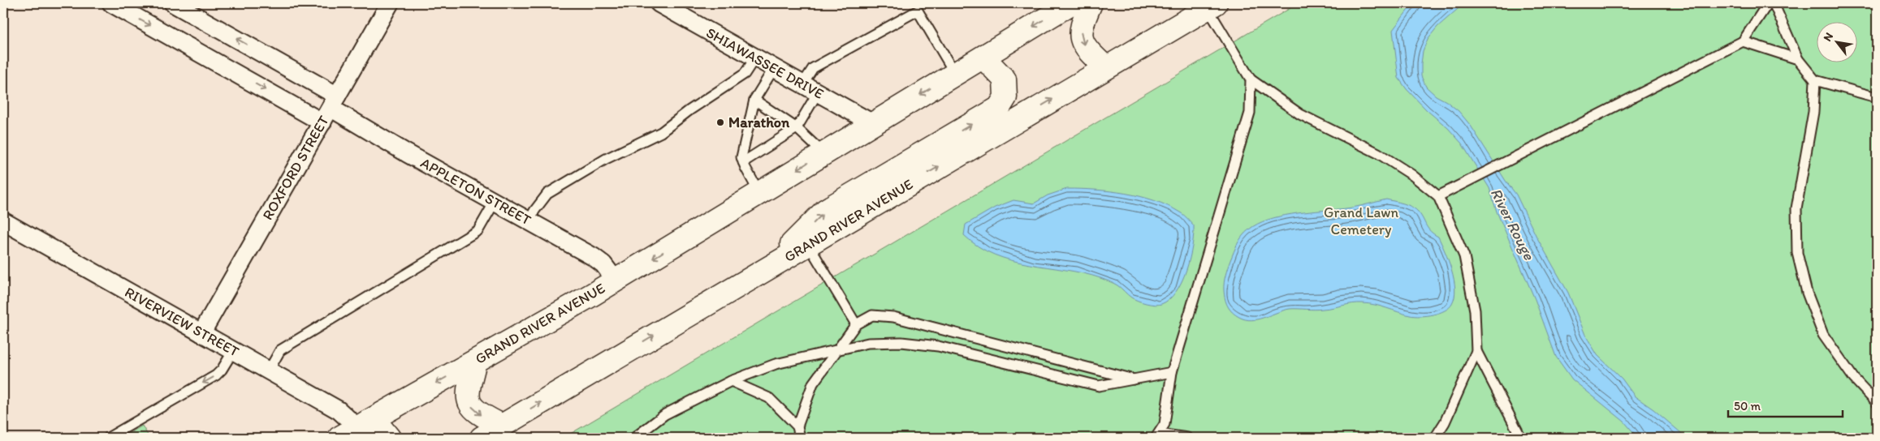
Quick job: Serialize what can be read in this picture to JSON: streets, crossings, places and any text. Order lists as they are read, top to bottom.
{
  "streets": {
    "main road": ["GRAND RIVER AVENUE"],
    "street": [
      "SHIAWASSEE DRIVE",
      "ROXFORD STREET",
      "APPLETON STREET",
      "RIVERVIEW STREET"
    ]
  },
  "crossings": [
    ["SHIAWASSEE DRIVE", "GRAND RIVER AVENUE"],
    ["ROXFORD STREET", "APPLETON STREET"],
    ["ROXFORD STREET", "RIVERVIEW STREET"],
    ["APPLETON STREET", "GRAND RIVER AVENUE"],
    ["GRAND RIVER AVENUE", "RIVERVIEW STREET"]
  ],
  "water": ["River Rouge"],
  "parks": ["Grand Lawn Cemetery"],
  "places": ["Marathon"],
  "scale_bar": "50 m",
  "north": "top left"
}
